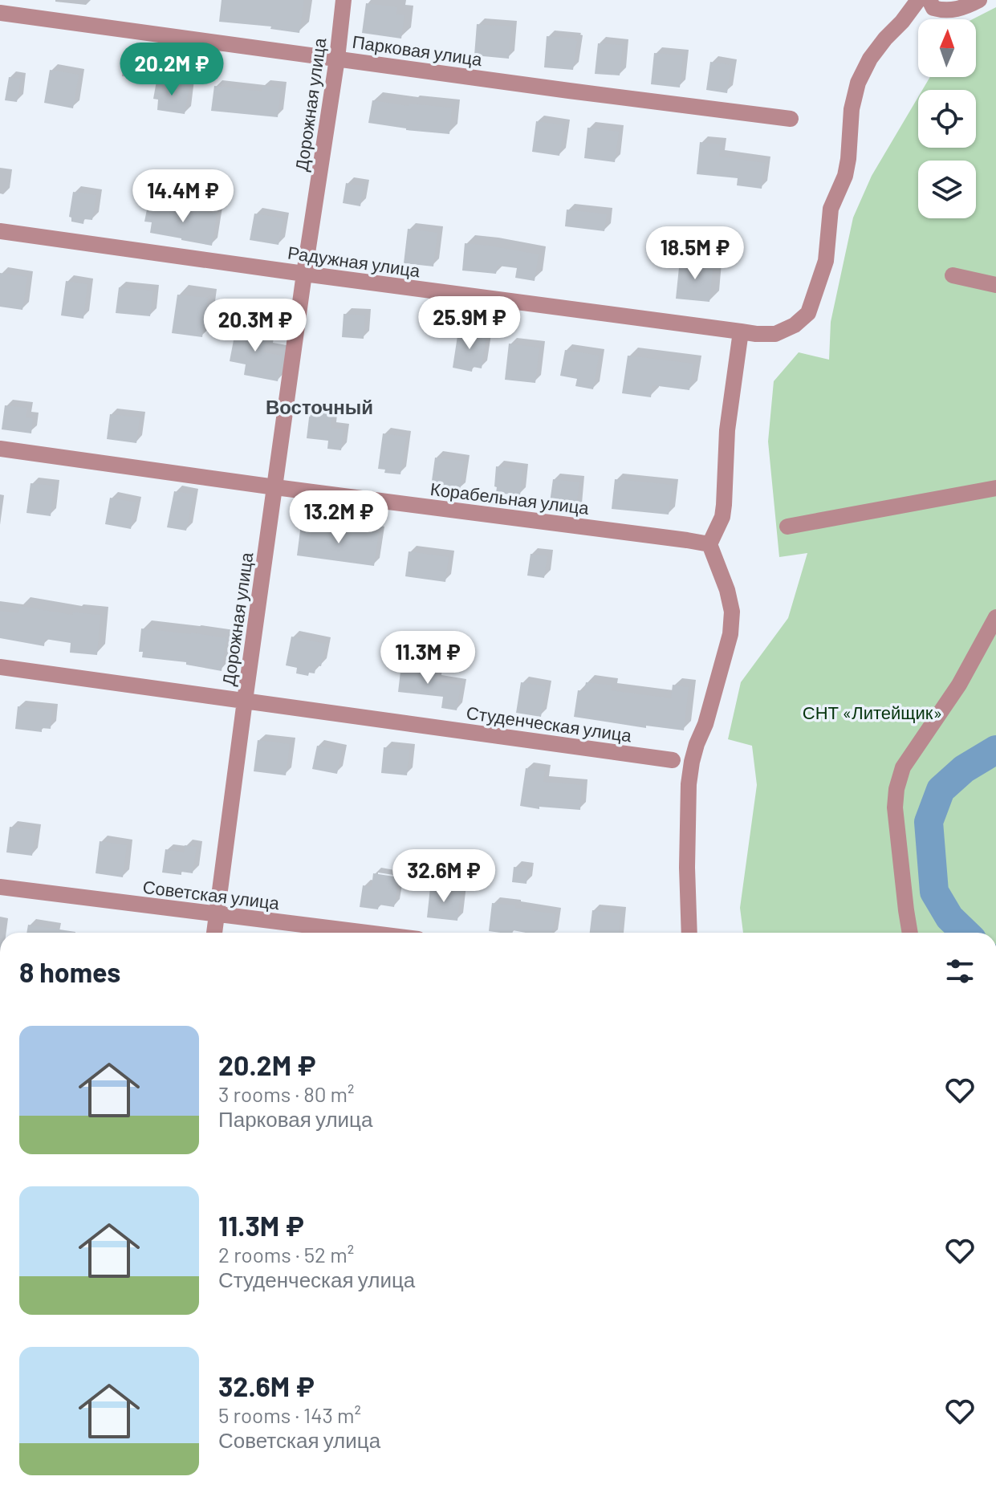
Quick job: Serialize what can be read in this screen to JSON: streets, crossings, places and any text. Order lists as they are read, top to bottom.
{
  "streets": {
    "street": [
      "Парковая улица",
      "Дорожная улица",
      "Радужная улица",
      "Корабельная улица",
      "Студенческая улица",
      "Советская улица"
    ]
  },
  "crossings": [
    ["Парковая улица", "Дорожная улица"],
    ["Дорожная улица", "Радужная улица"],
    ["Дорожная улица", "Корабельная улица"],
    ["Дорожная улица", "Студенческая улица"],
    ["Дорожная улица", "Советская улица"]
  ],
  "districts": ["Восточный"],
  "parks": ["СНТ «Литейщик»"],
  "north": "top",
  "page": {
    "price": [
      "20.2M ₽",
      "14.4M ₽",
      "18.5M ₽",
      "25.9M ₽",
      "20.3M ₽",
      "13.2M ₽",
      "11.3M ₽",
      "32.6M ₽"
    ],
    "heading": "8 homes",
    "list": [
      {
        "name": "20.2M ₽",
        "note": "3 rooms · 80 m² · Парковая улица"
      },
      {
        "name": "11.3M ₽",
        "note": "2 rooms · 52 m² · Студенческая улица"
      },
      {
        "name": "32.6M ₽",
        "note": "5 rooms · 143 m² · Советская улица"
      }
    ]
  }
}
